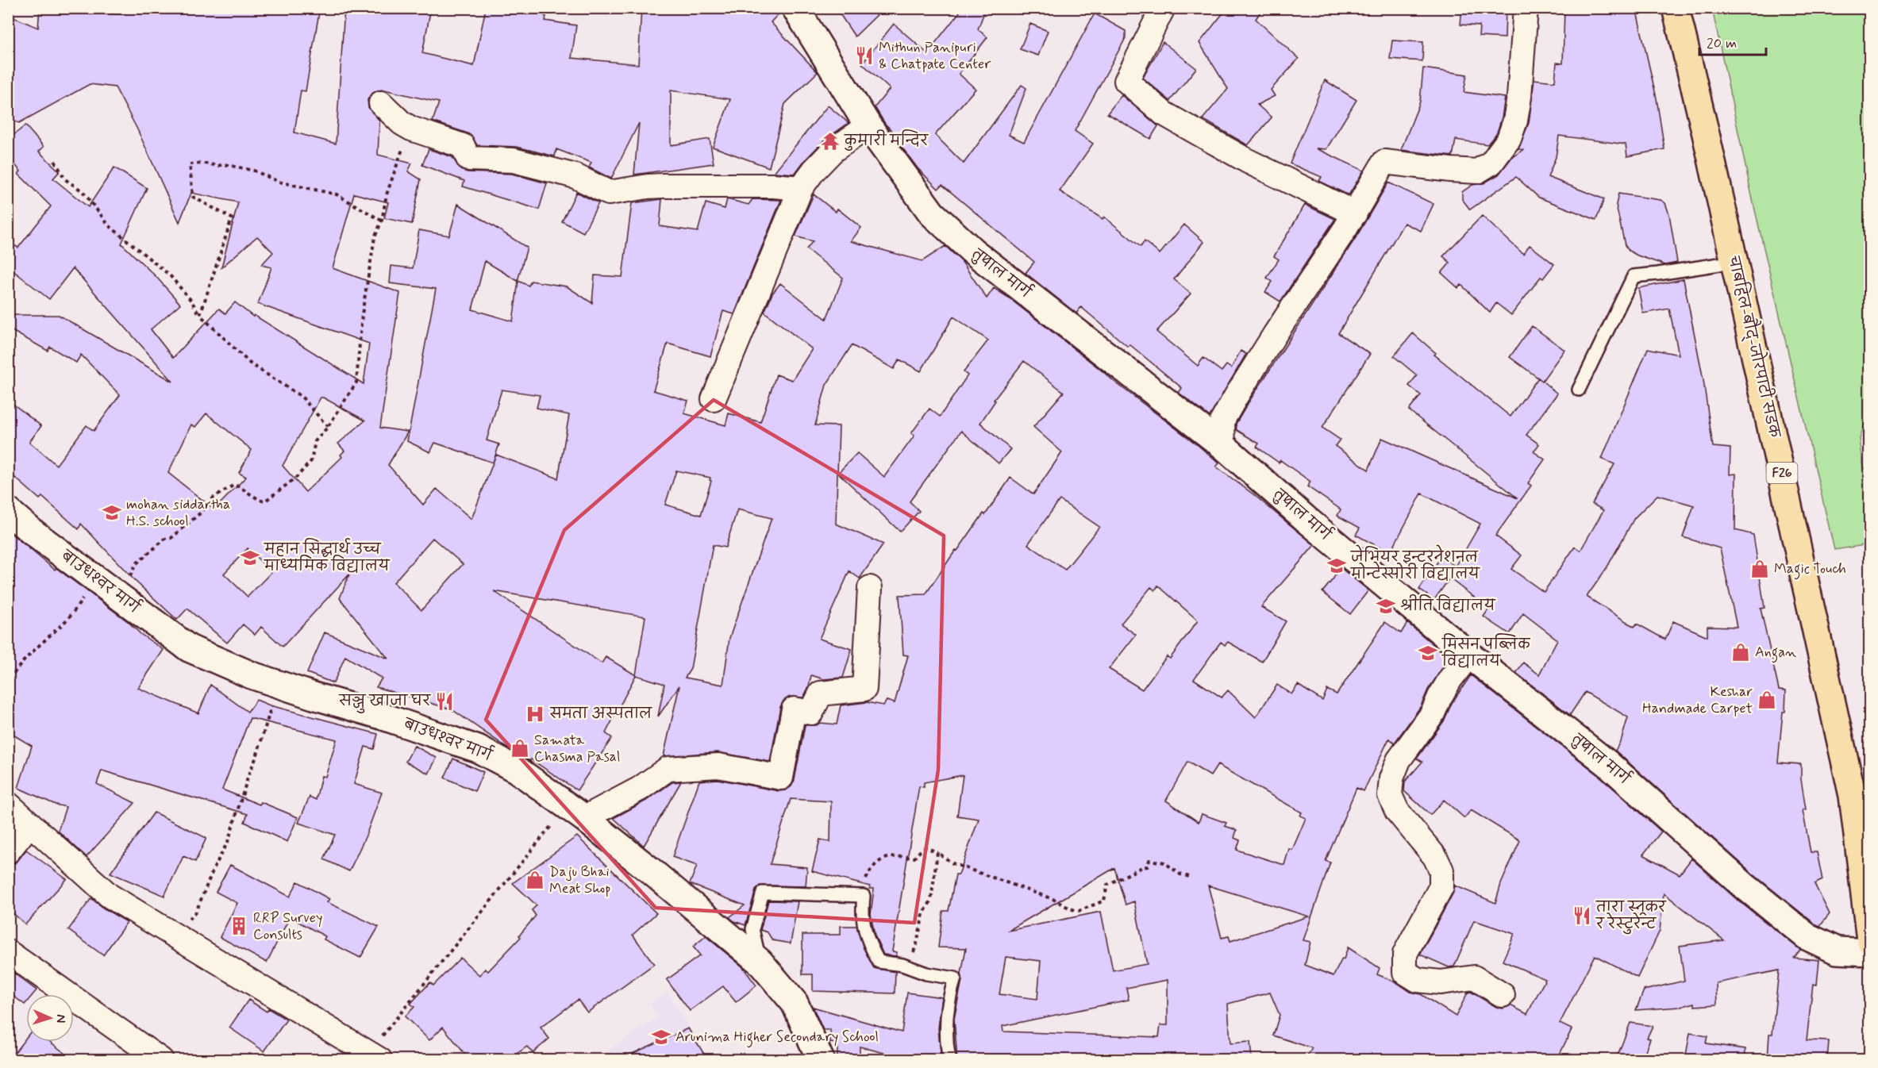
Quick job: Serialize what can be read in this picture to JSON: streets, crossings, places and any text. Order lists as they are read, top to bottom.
{
  "streets": {
    "main road": ["चाबहिल-बौद्-जोरपाटी सडक", "F26"],
    "street": ["तुषाल मार्ग", "बाउधश्वर मार्ग"]
  },
  "places": {
    "restaurant": ["Mithun Panipuri & Chatpate Center", "सञ्जु खाजा घर", "तारा स्नूकर र रेस्टुरेन्ट"],
    "temple": ["कुमारी मन्दिर"],
    "school or university": [
      "mohan siddartha H.S. school",
      "महान सिद्धार्थ उच्च माध्यमिक विद्यालय",
      "जेभियर इन्टरनेशनल मोन्टेस्सोरी विद्यालय",
      "श्रीति विद्यालय",
      "मिसन पब्लिक विद्यालय",
      "Arunima Higher Secondary School"
    ],
    "shop": [
      "Magic Touch",
      "Angan",
      "Keshar Handmade Carpet",
      "Samata Chasma Pasal",
      "Daju Bhai Meat Shop"
    ],
    "hospital": ["समता अस्पताल"],
    "building": ["RRP Survey Consults"]
  },
  "scale_bar": "20 m",
  "north": "right"
}
